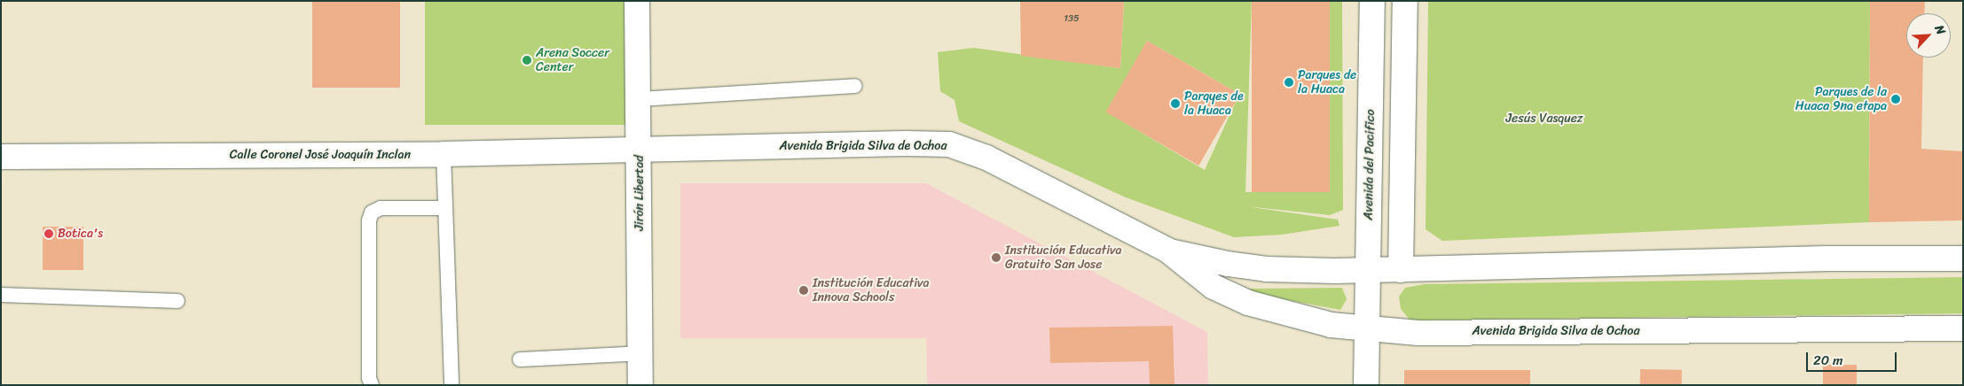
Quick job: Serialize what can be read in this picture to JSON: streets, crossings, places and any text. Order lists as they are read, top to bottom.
{
  "streets": {
    "street": [
      "Avenida Brigida Silva de Ochoa",
      "Calle Coronel José Joaquín Inclan",
      "Avenida del Pacifico",
      "Jirón Libertad"
    ]
  },
  "crossings": [
    ["Avenida Brigida Silva de Ochoa", "Calle Coronel José Joaquín Inclan"],
    ["Avenida Brigida Silva de Ochoa", "Avenida del Pacifico"],
    ["Avenida Brigida Silva de Ochoa", "Jirón Libertad"],
    ["Calle Coronel José Joaquín Inclan", "Jirón Libertad"]
  ],
  "parks": ["Jesús Vasquez"],
  "places": [
    "Arena Soccer Center",
    "Parques de la Huaca",
    "Parques de la Huaca 9na etapa",
    "Parqyes de la Huaca",
    "Botica's",
    "Institución Educativa Gratuito San Jose",
    "Institución Educativa Innova Schools"
  ],
  "house_numbers": ["135"],
  "scale_bar": "20 m",
  "north": "top right"
}
